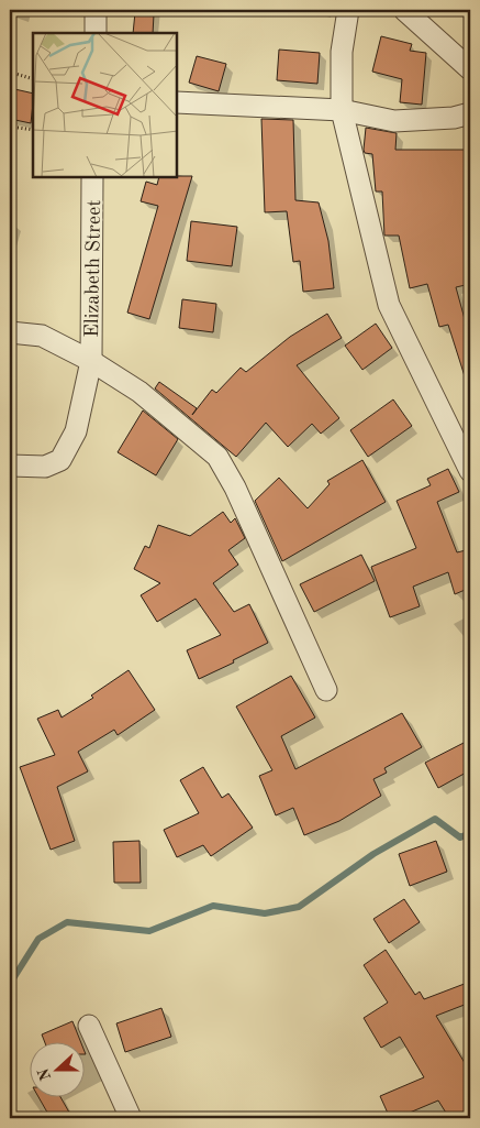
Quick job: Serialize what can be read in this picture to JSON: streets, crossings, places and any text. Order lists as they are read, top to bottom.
{
  "streets": {
    "street": ["Elizabeth Street"]
  },
  "north": "left"
}
